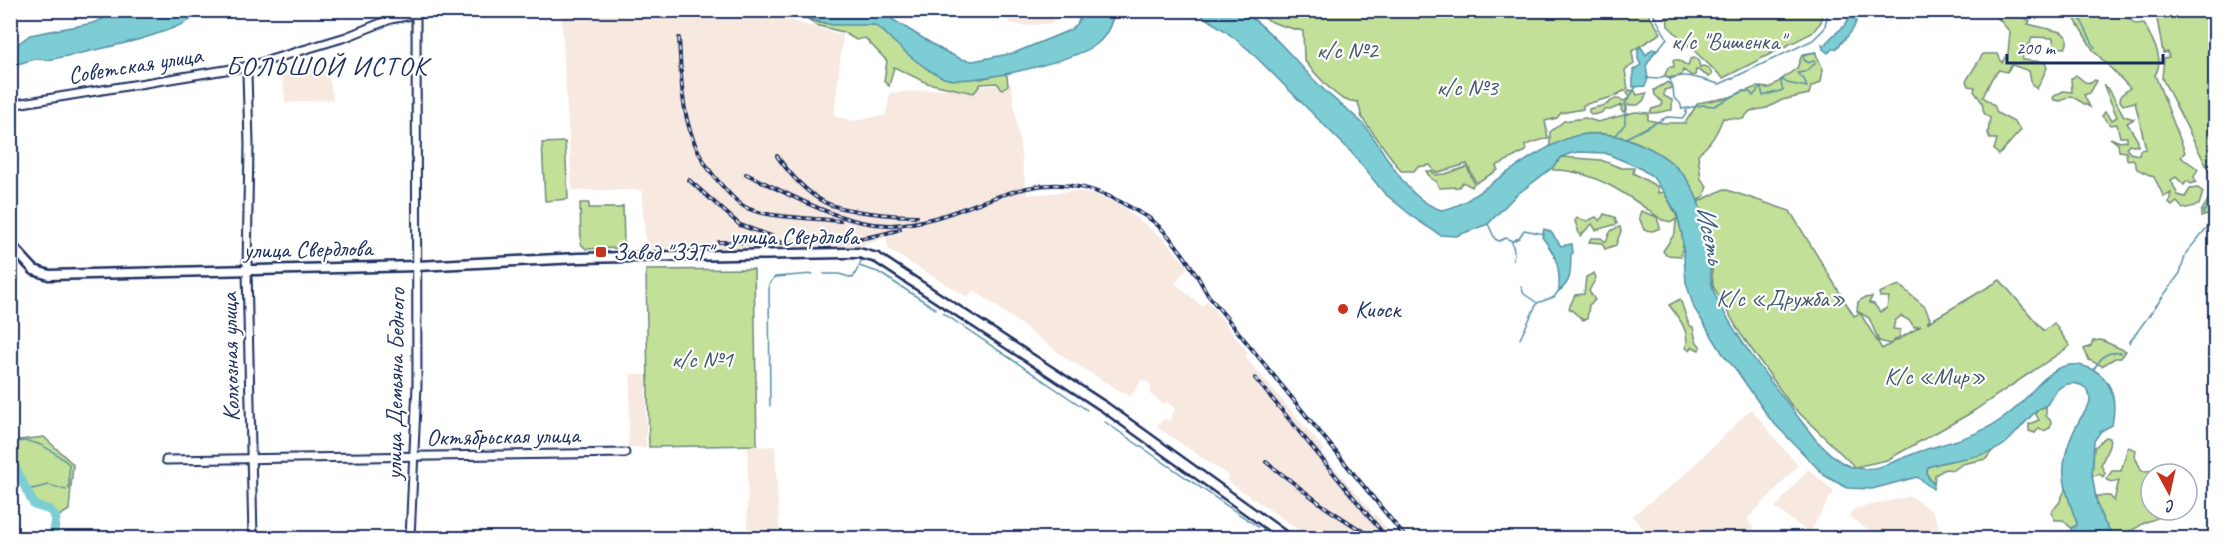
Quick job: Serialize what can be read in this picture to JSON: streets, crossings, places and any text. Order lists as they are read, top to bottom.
{
  "streets": {
    "main road": ["улица Свердлова"],
    "street": [
      "Советская улица",
      "Колхозная улица",
      "улица Демьяна Бедного",
      "Октябрьская улица"
    ]
  },
  "crossings": [
    ["Советская улица", "Колхозная улица"],
    ["Советская улица", "улица Демьяна Бедного"],
    ["улица Свердлова", "Колхозная улица"],
    ["улица Свердлова", "улица Демьяна Бедного"],
    ["Колхозная улица", "Октябрьская улица"],
    ["улица Демьяна Бедного", "Октябрьская улица"]
  ],
  "districts": ["БОЛЬШОЙ ИСТОК"],
  "water": ["Исеть"],
  "parks": [
    "к/с \"Вишенка\"",
    "к/с №2",
    "к/с №3",
    "К/с «Дружба»",
    "к/с №1",
    "К/с «Мир»"
  ],
  "places": {
    "transit": ["Завод \"ЗЭТ\""],
    "other": ["Киоск"]
  },
  "scale_bar": "200 m",
  "north": "bottom"
}
